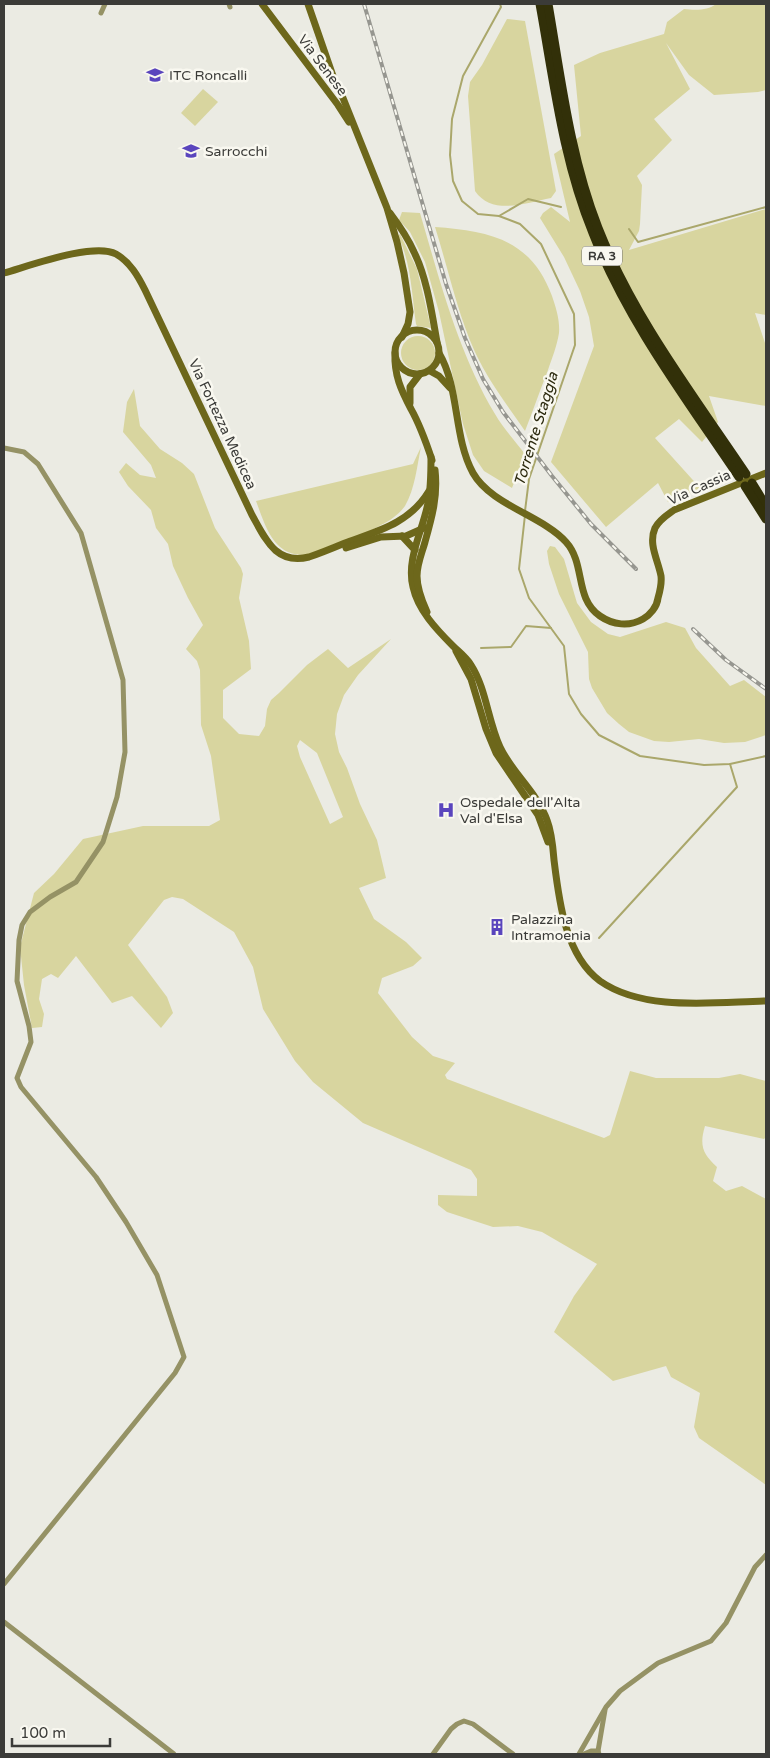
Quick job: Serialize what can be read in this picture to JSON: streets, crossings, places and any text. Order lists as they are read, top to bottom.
{
  "streets": {
    "highway": ["RA 3"],
    "main road": ["Via Senese", "Via Fortezza Medicea", "Via Cassia"]
  },
  "crossings": [
    ["Via Senese", "Via Cassia"]
  ],
  "water": ["Torrente Staggia"],
  "places": {
    "school or university": ["ITC Roncalli", "Sarrocchi"],
    "hospital": ["Ospedale dell'Alta Val d'Elsa"],
    "building": ["Palazzina Intramoenia"]
  },
  "scale_bar": "100 m"
}
